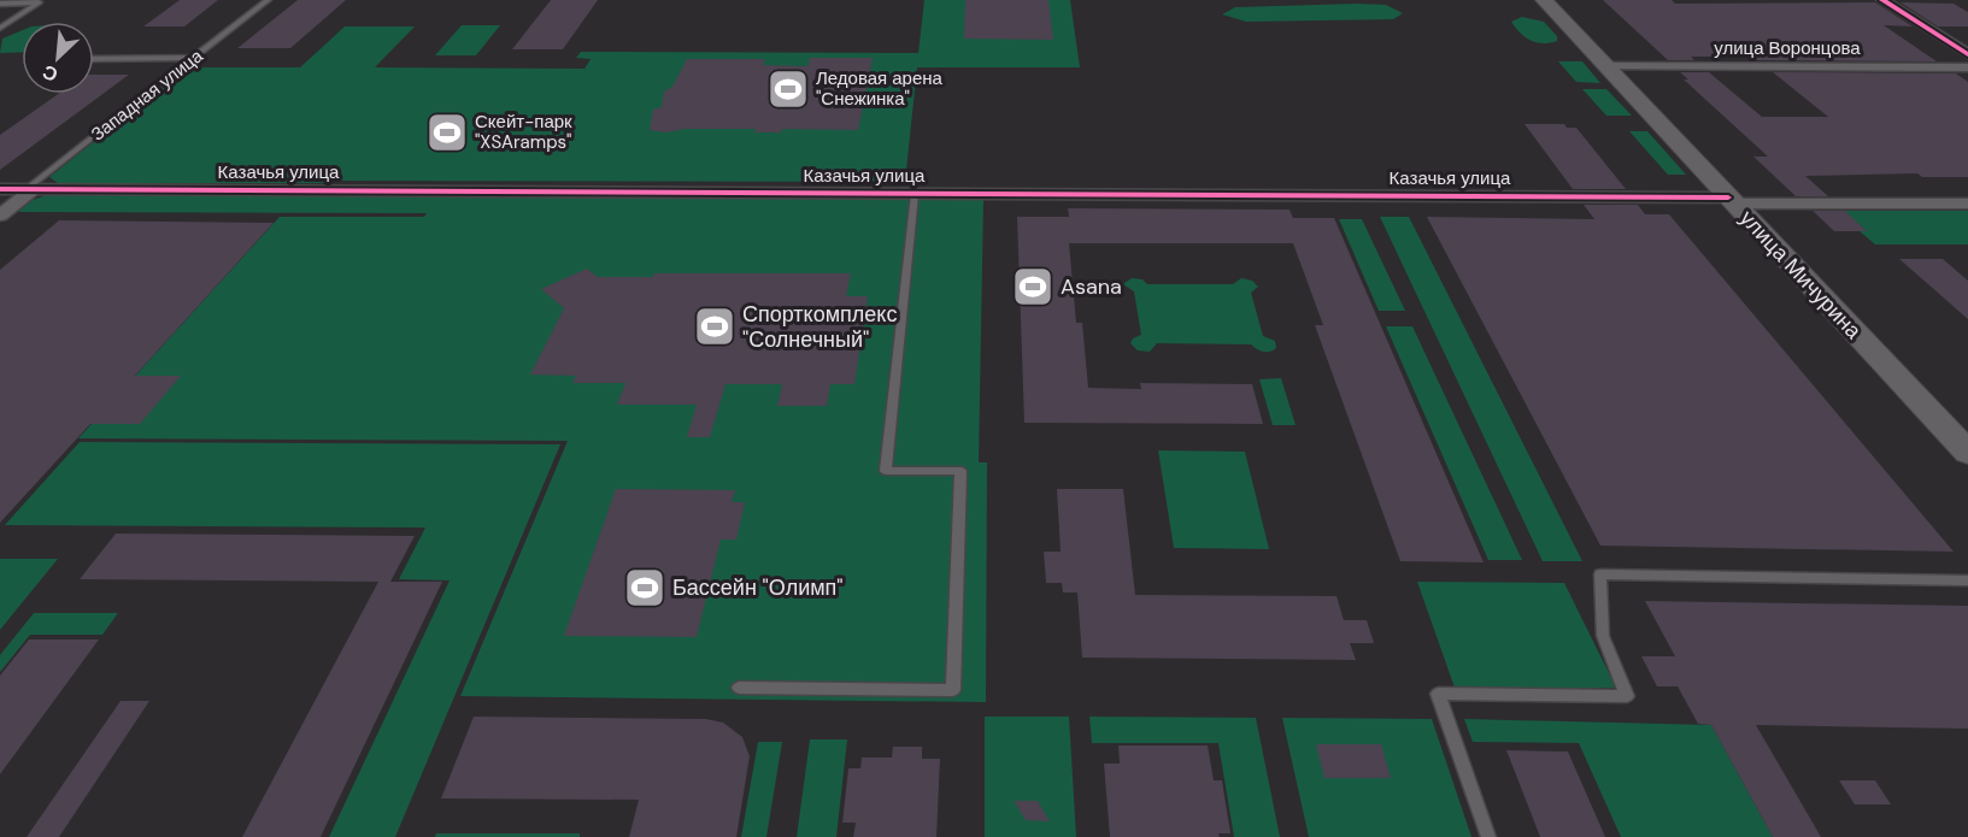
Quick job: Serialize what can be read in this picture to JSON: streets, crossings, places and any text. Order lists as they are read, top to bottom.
{
  "streets": {
    "street": [
      "улица Воронцова",
      "Западная улица",
      "Казачья улица",
      "улица Мичурина"
    ]
  },
  "crossings": [
    ["улица Воронцова", "улица Мичурина"],
    ["Западная улица", "Казачья улица"],
    ["Казачья улица", "улица Мичурина"]
  ],
  "places": {
    "sports": [
      "Ледовая арена \"Снежинка\"",
      "Скейт-парк \"XSAramps\"",
      "Asana",
      "Спорткомплекс \"Солнечный\"",
      "Бассейн \"Олимп\""
    ]
  },
  "north": "bottom left"
}
